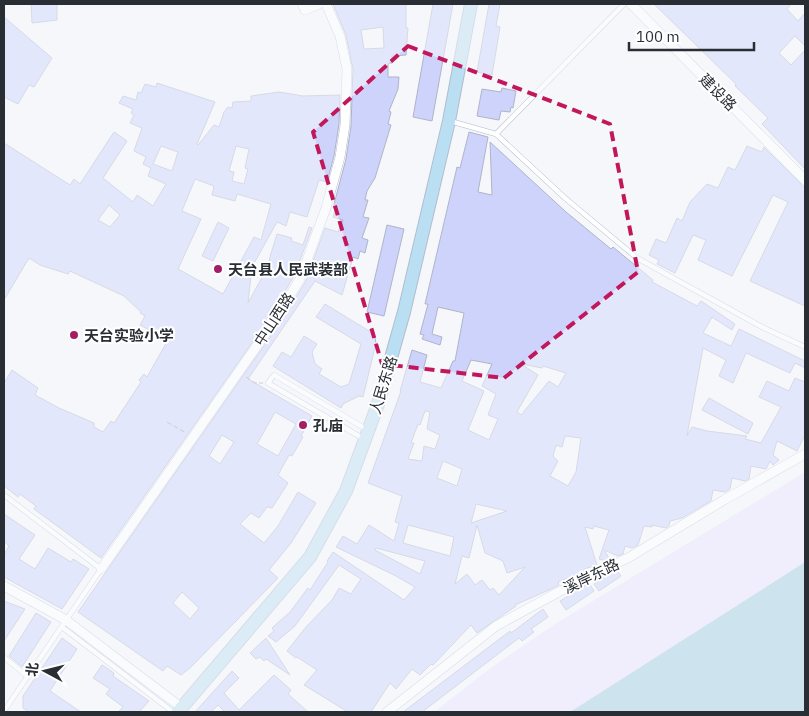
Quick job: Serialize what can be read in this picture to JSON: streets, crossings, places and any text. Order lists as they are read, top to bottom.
{
  "streets": {
    "main road": ["人民东路"],
    "street": ["建设路", "中山西路", "溪岸东路"]
  },
  "places": ["天台县人民武装部", "天台实验小学", "孔庙"],
  "scale_bar": "100 m",
  "north": "left"
}
